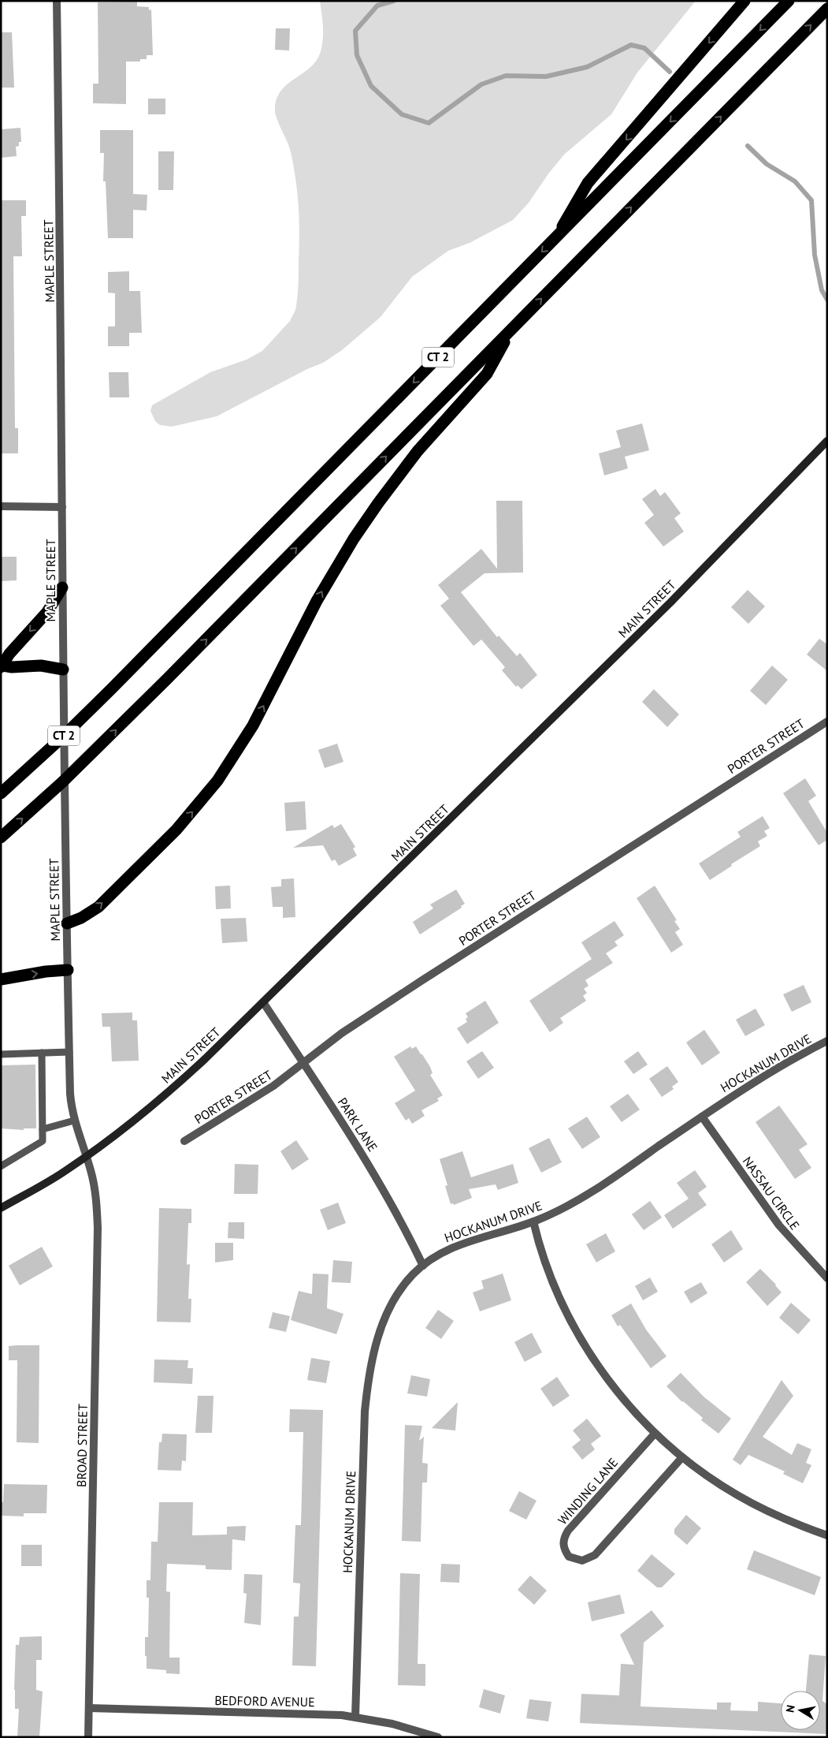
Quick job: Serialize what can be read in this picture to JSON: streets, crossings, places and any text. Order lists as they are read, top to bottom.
{
  "streets": {
    "highway": ["CT 2"],
    "main road": ["MAIN STREET"],
    "street": [
      "MAPLE STREET",
      "PORTER STREET",
      "HOCKANUM DRIVE",
      "PARK LANE",
      "NASSAU CIRCLE",
      "BROAD STREET",
      "WINDING LANE",
      "BEDFORD AVENUE"
    ]
  },
  "crossings": [
    ["MAPLE STREET", "MAIN STREET"],
    ["MAPLE STREET", "BROAD STREET"],
    ["MAIN STREET", "PARK LANE"],
    ["MAIN STREET", "BROAD STREET"],
    ["PORTER STREET", "PARK LANE"],
    ["HOCKANUM DRIVE", "PARK LANE"],
    ["HOCKANUM DRIVE", "NASSAU CIRCLE"],
    ["HOCKANUM DRIVE", "BEDFORD AVENUE"],
    ["BROAD STREET", "BEDFORD AVENUE"]
  ],
  "north": "left"
}
